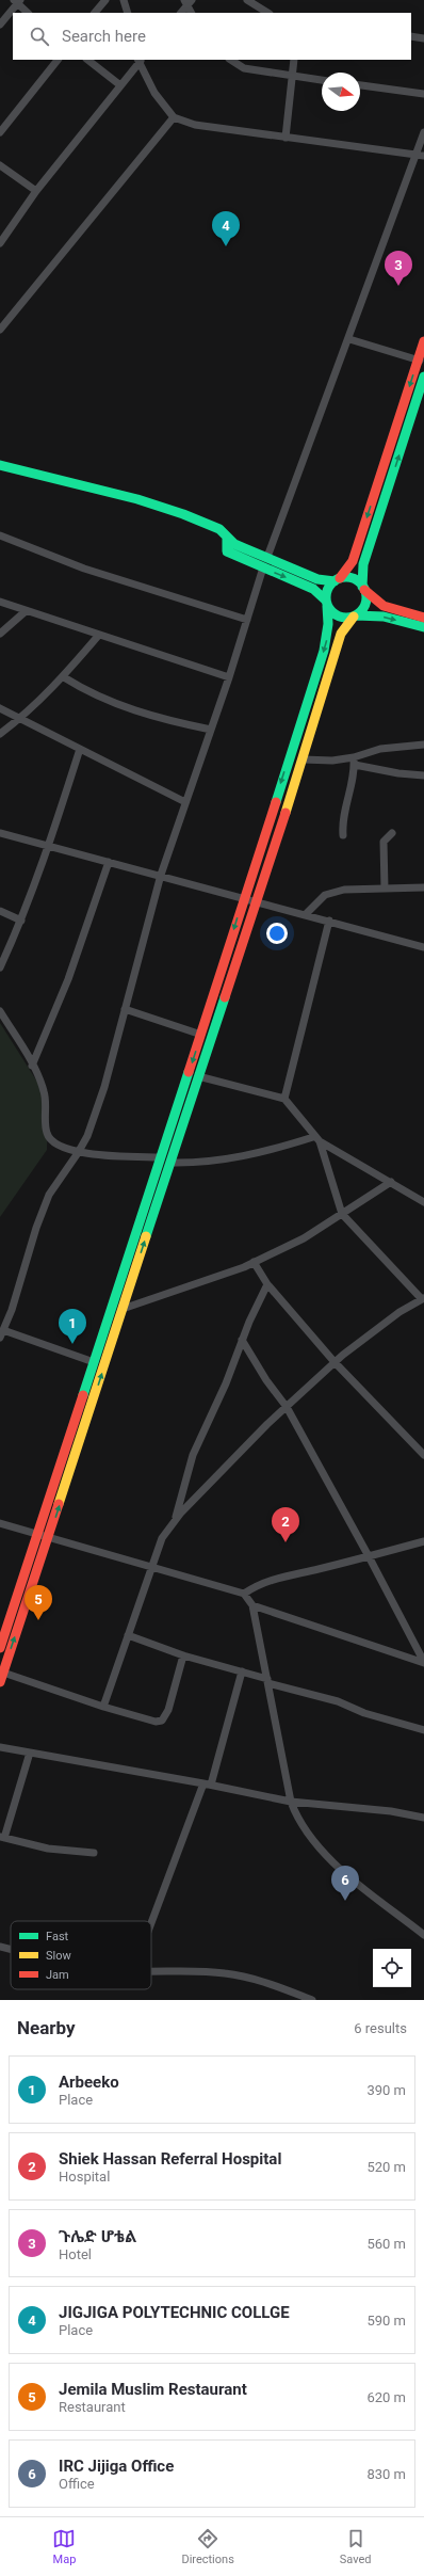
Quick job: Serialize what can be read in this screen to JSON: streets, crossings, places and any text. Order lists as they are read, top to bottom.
{
  "legend": ["Fast", "Slow", "Jam"],
  "north": "right",
  "page": {
    "search": "Search here",
    "pins": [
      "4",
      "3",
      "1",
      "2",
      "5",
      "6"
    ],
    "heading": ["Nearby", "6 results"],
    "list": [
      {
        "mark": "1",
        "name": "Arbeeko",
        "note": "Place",
        "value": "390 m"
      },
      {
        "mark": "2",
        "name": "Shiek Hassan Referral Hospital",
        "note": "Hospital",
        "value": "520 m"
      },
      {
        "mark": "3",
        "name": "ጉሌድ ሆቴል",
        "note": "Hotel",
        "value": "560 m"
      },
      {
        "mark": "4",
        "name": "JIGJIGA POLYTECHNIC COLLGE",
        "note": "Place",
        "value": "590 m"
      },
      {
        "mark": "5",
        "name": "Jemila Muslim Restaurant",
        "note": "Restaurant",
        "value": "620 m"
      },
      {
        "mark": "6",
        "name": "IRC Jijiga Office",
        "note": "Office",
        "value": "830 m"
      }
    ],
    "nav": ["Map", "Directions", "Saved"]
  }
}
